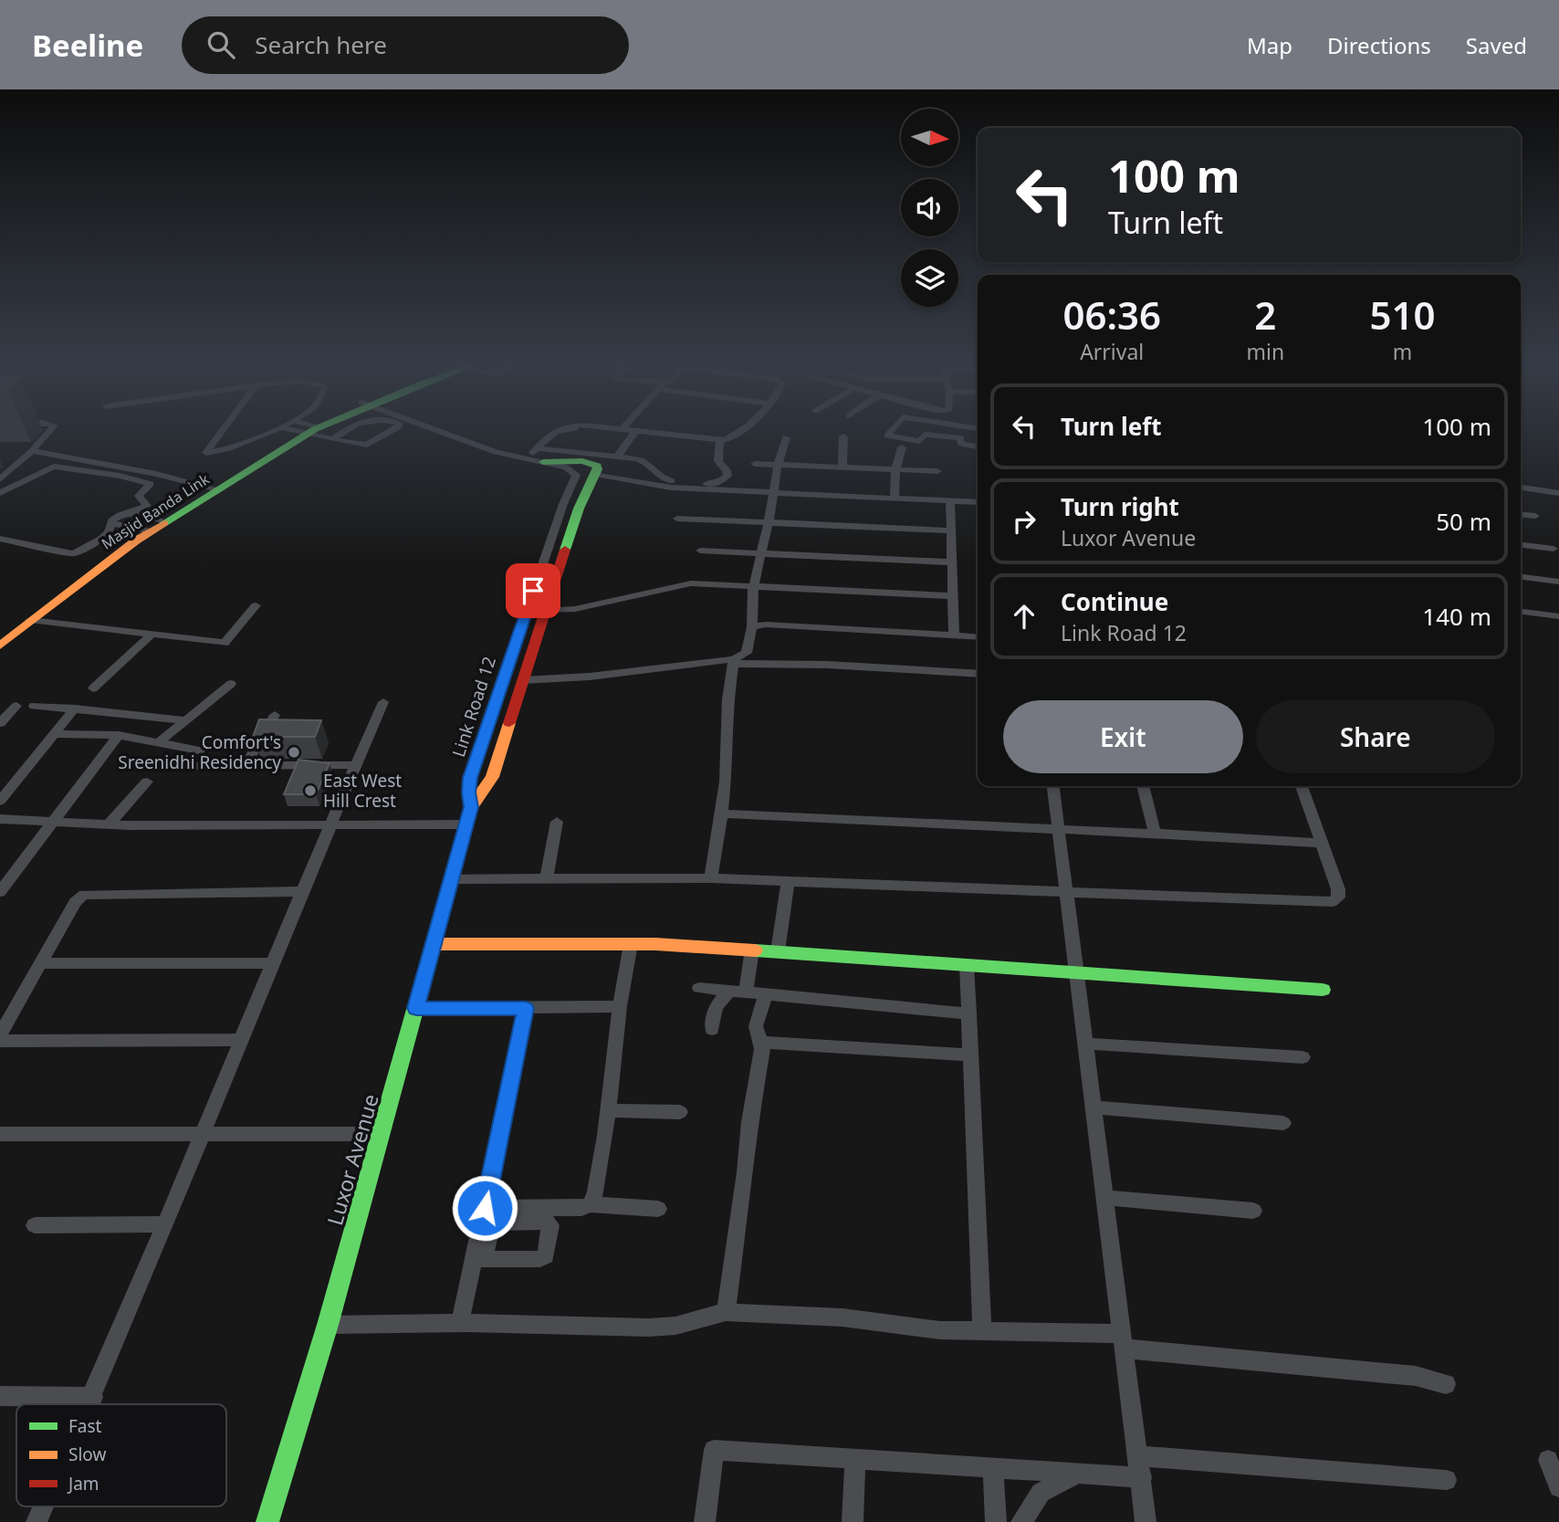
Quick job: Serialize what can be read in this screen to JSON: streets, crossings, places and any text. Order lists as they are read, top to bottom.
{
  "streets": {
    "street": ["Masjid Banda Link", "Link Road 12", "Luxor Avenue"]
  },
  "crossings": [
    ["Link Road 12", "Luxor Avenue"]
  ],
  "places": ["Comfort's Sreenidhi Residency", "East West Hill Crest"],
  "legend": ["Fast", "Slow", "Jam"],
  "north": "right",
  "page": {
    "header": "Beeline",
    "search": "Search here",
    "nav": ["Map", "Directions", "Saved"],
    "turn": ["100 m", "Turn left"],
    "eta": [
      "06:36",
      "Arrival",
      "2",
      "min",
      "510",
      "m"
    ],
    "list": [
      {
        "name": "Turn left",
        "value": "100 m"
      },
      {
        "name": "Turn right",
        "note": "Luxor Avenue",
        "value": "50 m"
      },
      {
        "name": "Continue",
        "note": "Link Road 12",
        "value": "140 m"
      }
    ],
    "buttons": ["Exit", "Share"]
  }
}
